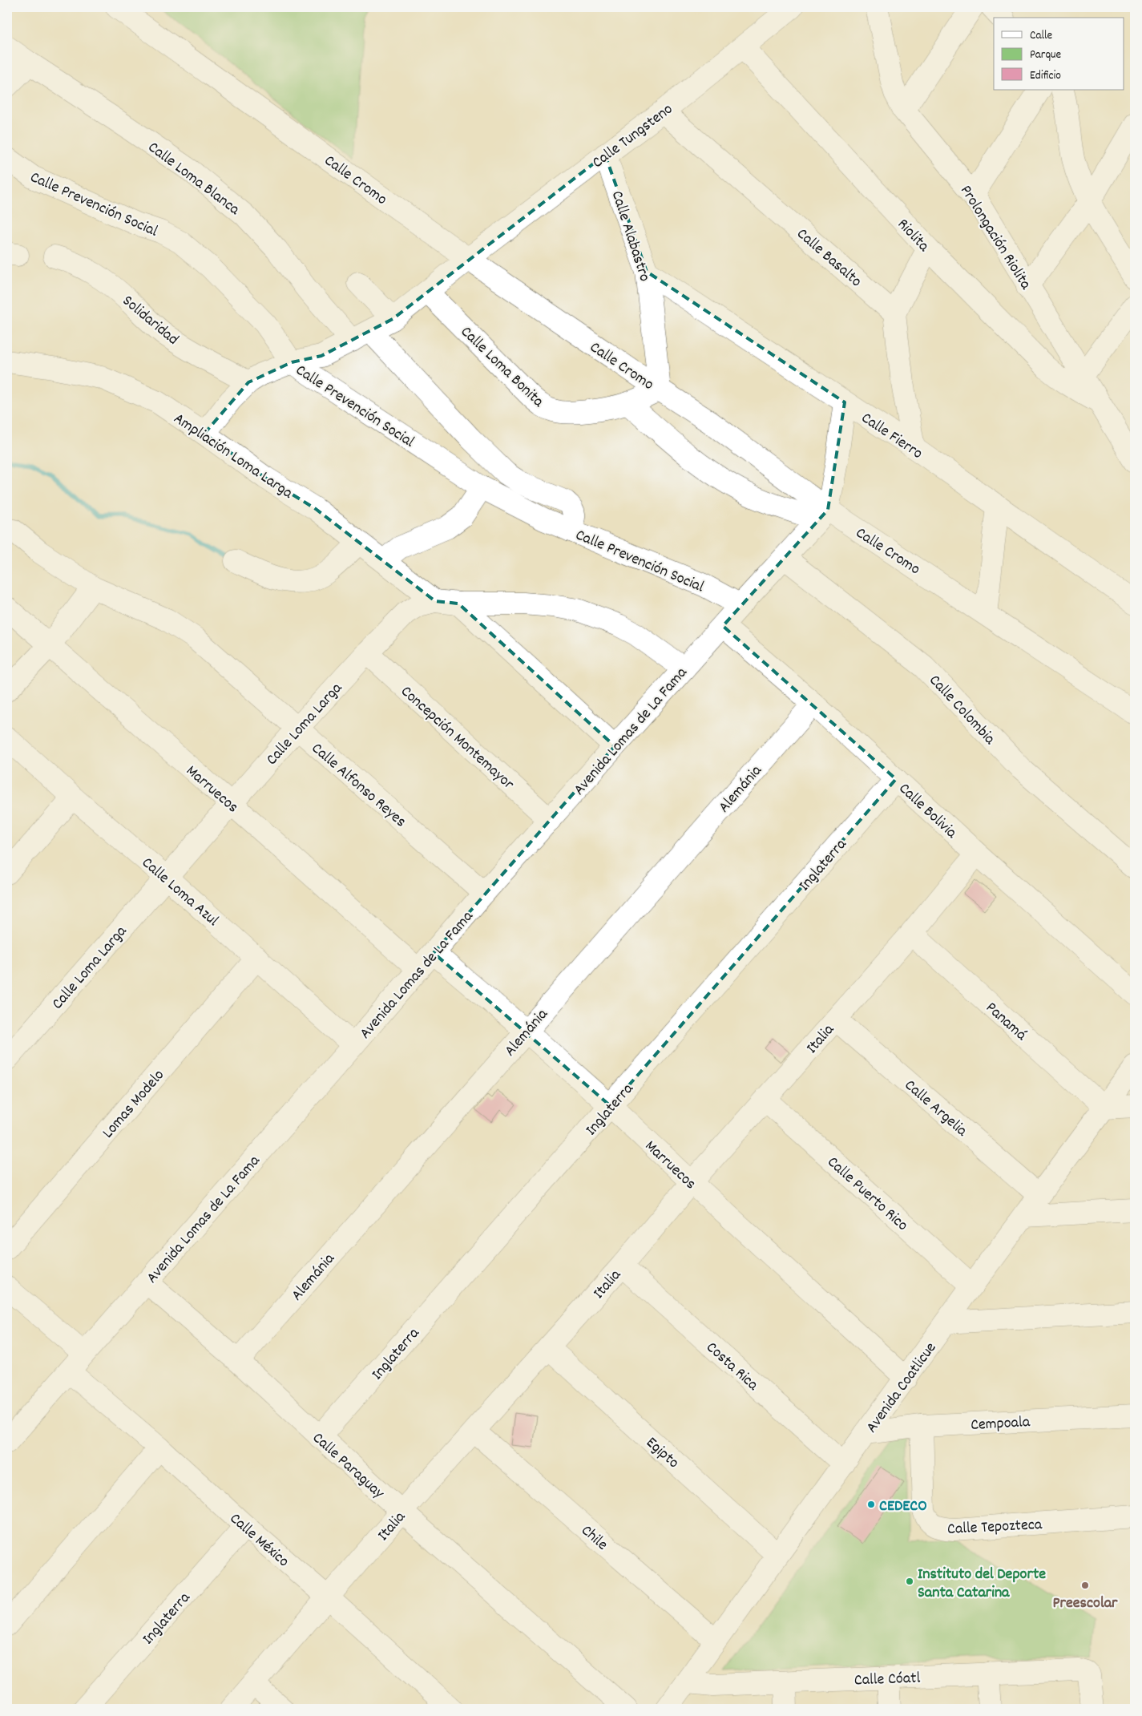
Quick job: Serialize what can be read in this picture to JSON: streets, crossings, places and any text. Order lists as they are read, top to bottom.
{
  "streets": {
    "street": [
      "Calle Tungsteno",
      "Calle Loma Blanca",
      "Calle Cromo",
      "Calle Prevención Social",
      "Riolita",
      "Calle Alabastro",
      "Prolongación Riolita",
      "Calle Basalto",
      "Solidaridad",
      "Calle Loma Bonita",
      "Calle Fierro",
      "Ampliación Loma Larga",
      "Calle Colombia",
      "Calle Loma Larga",
      "Avenida Lomas de La Fama",
      "Concepción Montemayor",
      "Calle Alfonso Reyes",
      "Marruecos",
      "Alemánia",
      "Calle Bolivia",
      "Inglaterra",
      "Calle Loma Azul",
      "Panamá",
      "Italia",
      "Lomas Modelo",
      "Calle Argelia",
      "Calle Puerto Rico",
      "Costa Rica",
      "Avenida Coatlicue",
      "Cempoala",
      "Egipto",
      "Calle Paraguay",
      "Calle Tepozteca",
      "Chile",
      "Calle México",
      "Calle Cóatl"
    ]
  },
  "crossings": [
    ["Calle Tungsteno", "Calle Loma Blanca"],
    ["Calle Tungsteno", "Calle Cromo"],
    ["Calle Tungsteno", "Calle Prevención Social"],
    ["Calle Tungsteno", "Riolita"],
    ["Calle Tungsteno", "Calle Alabastro"],
    ["Calle Tungsteno", "Calle Basalto"],
    ["Calle Tungsteno", "Solidaridad"],
    ["Calle Tungsteno", "Calle Loma Bonita"],
    ["Calle Tungsteno", "Ampliación Loma Larga"],
    ["Calle Loma Blanca", "Calle Prevención Social"],
    ["Calle Cromo", "Calle Alabastro"],
    ["Calle Cromo", "Calle Loma Bonita"],
    ["Calle Cromo", "Avenida Lomas de La Fama"],
    ["Calle Prevención Social", "Avenida Lomas de La Fama"],
    ["Riolita", "Prolongación Riolita"],
    ["Calle Alabastro", "Calle Loma Bonita"],
    ["Calle Alabastro", "Calle Fierro"],
    ["Ampliación Loma Larga", "Calle Loma Larga"],
    ["Calle Colombia", "Avenida Lomas de La Fama"],
    ["Calle Loma Larga", "Avenida Lomas de La Fama"],
    ["Calle Loma Larga", "Concepción Montemayor"],
    ["Calle Loma Larga", "Calle Alfonso Reyes"],
    ["Calle Loma Larga", "Marruecos"],
    ["Calle Loma Larga", "Calle Loma Azul"],
    ["Avenida Lomas de La Fama", "Concepción Montemayor"],
    ["Avenida Lomas de La Fama", "Calle Alfonso Reyes"],
    ["Avenida Lomas de La Fama", "Marruecos"],
    ["Avenida Lomas de La Fama", "Calle Bolivia"],
    ["Avenida Lomas de La Fama", "Calle Loma Azul"],
    ["Avenida Lomas de La Fama", "Calle Paraguay"],
    ["Avenida Lomas de La Fama", "Calle México"],
    ["Marruecos", "Alemánia"],
    ["Marruecos", "Inglaterra"],
    ["Marruecos", "Italia"],
    ["Marruecos", "Avenida Coatlicue"],
    ["Alemánia", "Calle Bolivia"],
    ["Alemánia", "Calle Paraguay"],
    ["Calle Bolivia", "Inglaterra"],
    ["Calle Bolivia", "Italia"],
    ["Inglaterra", "Calle Paraguay"],
    ["Inglaterra", "Calle México"],
    ["Calle Loma Azul", "Lomas Modelo"],
    ["Panamá", "Italia"],
    ["Panamá", "Avenida Coatlicue"],
    ["Italia", "Calle Argelia"],
    ["Italia", "Calle Puerto Rico"],
    ["Italia", "Costa Rica"],
    ["Italia", "Egipto"],
    ["Italia", "Calle Paraguay"],
    ["Italia", "Chile"],
    ["Italia", "Calle México"],
    ["Calle Argelia", "Avenida Coatlicue"],
    ["Calle Puerto Rico", "Avenida Coatlicue"],
    ["Costa Rica", "Avenida Coatlicue"],
    ["Avenida Coatlicue", "Cempoala"],
    ["Avenida Coatlicue", "Egipto"],
    ["Avenida Coatlicue", "Chile"],
    ["Avenida Coatlicue", "Calle Cóatl"],
    ["Cempoala", "Calle Tepozteca"]
  ],
  "places": ["CEDECO", "Instituto del Deporte Santa Catarina", "Preescolar"],
  "legend": ["Calle", "Parque", "Edificio"]
}
